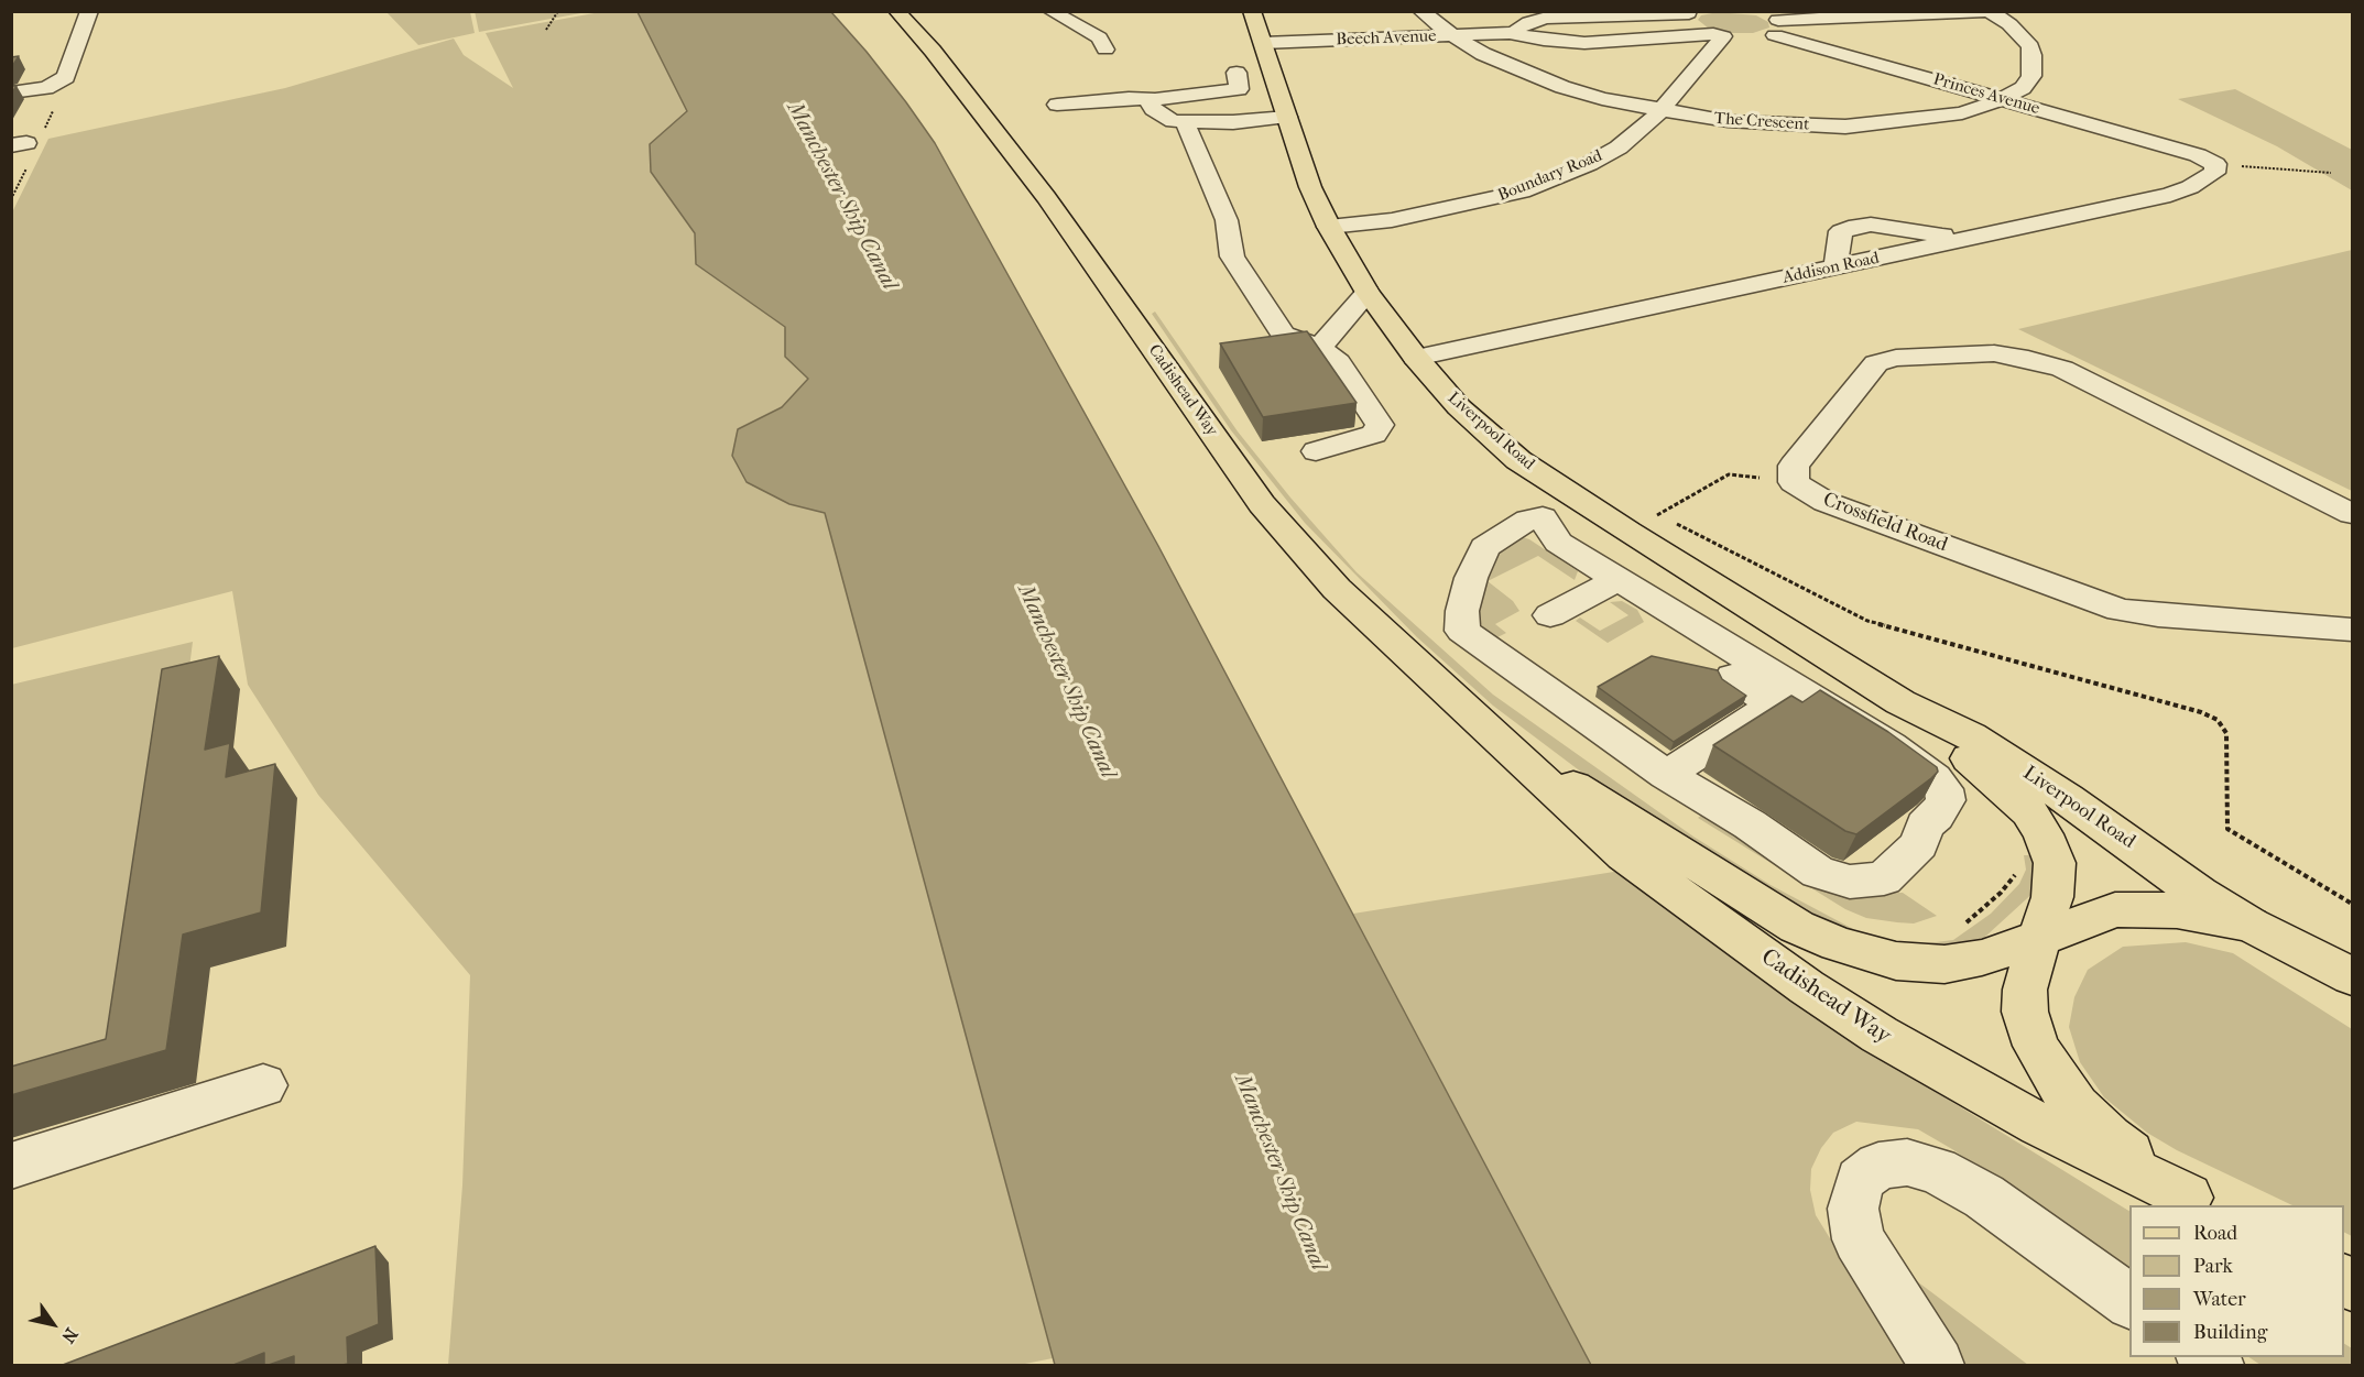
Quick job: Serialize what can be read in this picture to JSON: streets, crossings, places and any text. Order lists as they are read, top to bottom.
{
  "streets": {
    "main road": ["Cadishead Way", "Liverpool Road"],
    "street": [
      "Beech Avenue",
      "Princes Avenue",
      "The Crescent",
      "Boundary Road",
      "Addison Road",
      "Crossfield Road"
    ]
  },
  "crossings": [
    ["Beech Avenue", "The Crescent"],
    ["Beech Avenue", "Boundary Road"],
    ["Beech Avenue", "Liverpool Road"],
    ["Princes Avenue", "The Crescent"],
    ["Princes Avenue", "Addison Road"],
    ["The Crescent", "Boundary Road"],
    ["Boundary Road", "Liverpool Road"],
    ["Addison Road", "Liverpool Road"],
    ["Cadishead Way", "Liverpool Road"]
  ],
  "water": ["Manchester Ship Canal"],
  "legend": [
    "Road",
    "Park",
    "Water",
    "Building"
  ],
  "north": "bottom right"
}
